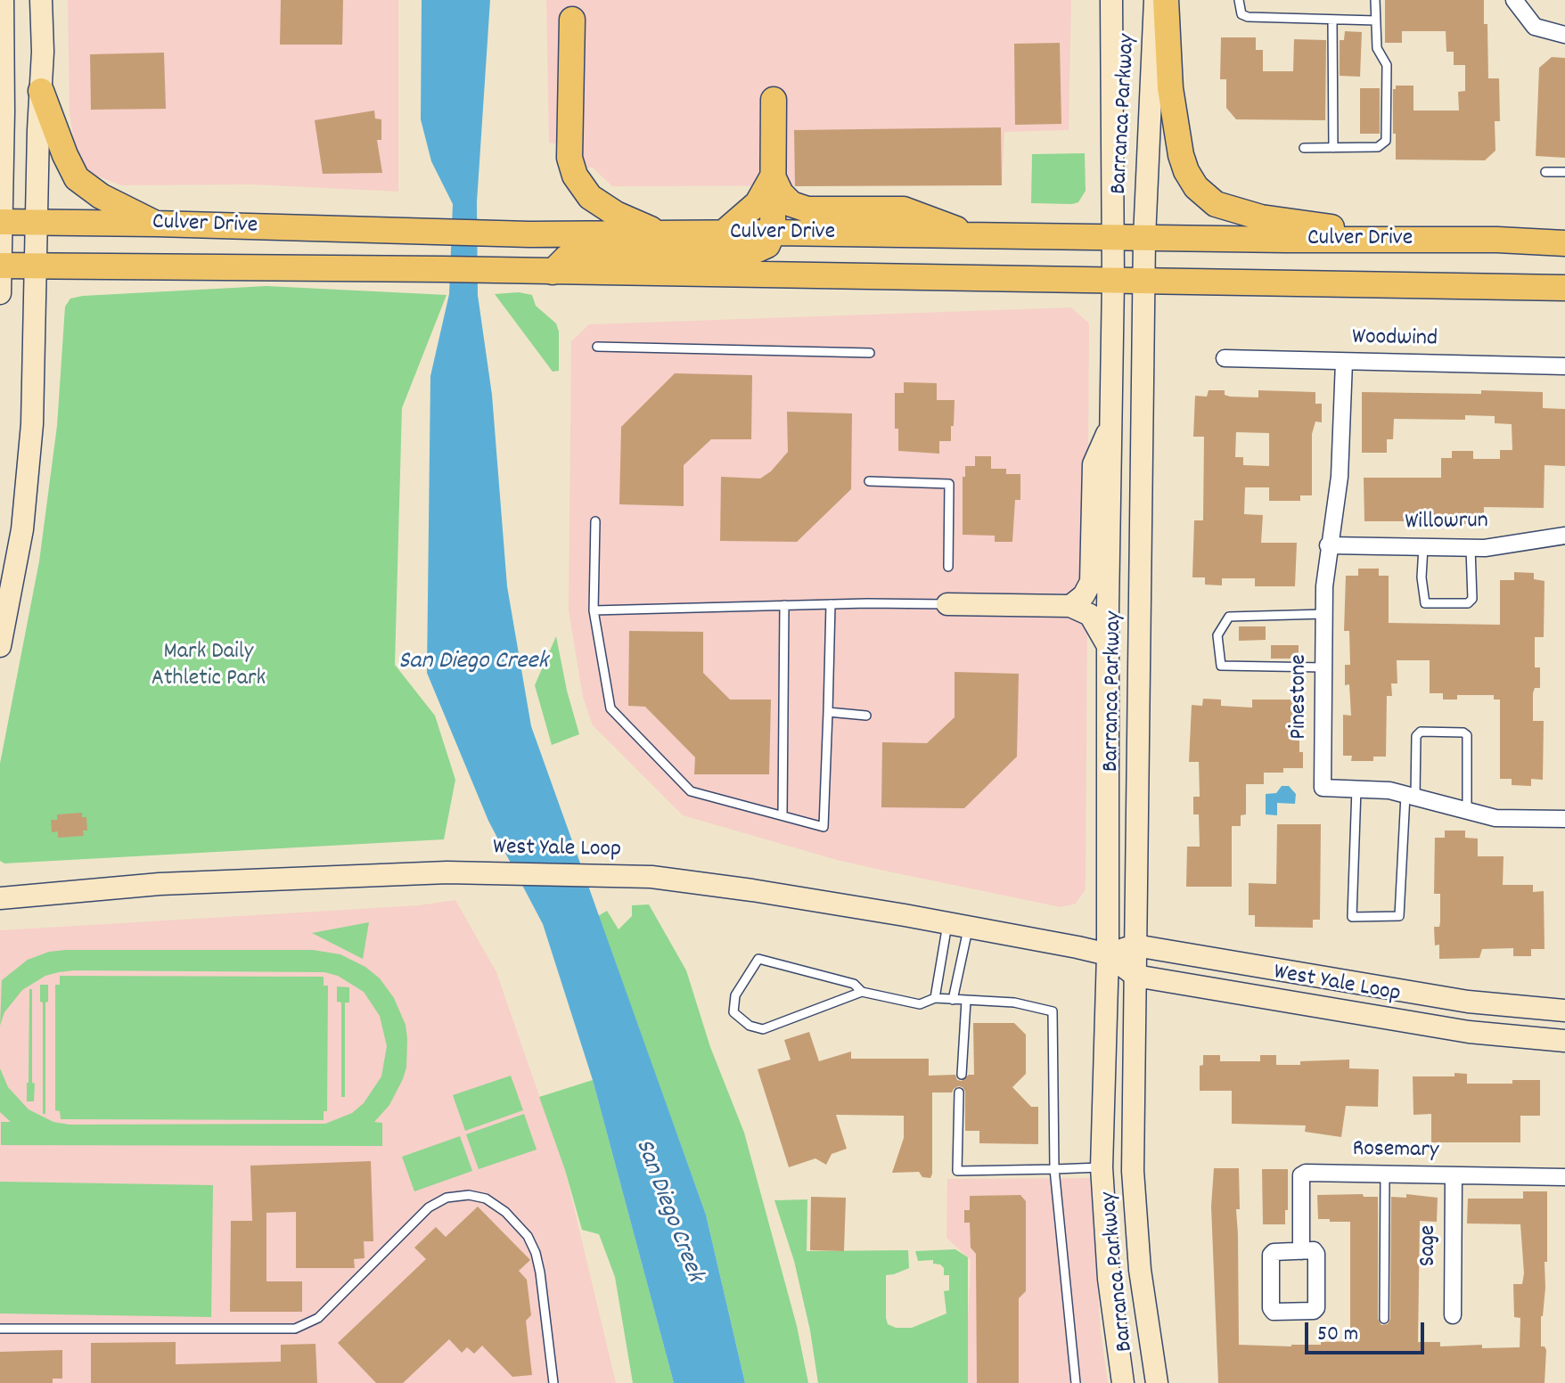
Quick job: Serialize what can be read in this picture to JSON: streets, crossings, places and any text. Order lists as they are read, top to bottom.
{
  "streets": {
    "main road": ["Barranca Parkway", "Culver Drive", "West Yale Loop"],
    "street": [
      "Woodwind",
      "Willowrun",
      "Pinestone",
      "Rosemary",
      "Sage"
    ]
  },
  "crossings": [
    ["Barranca Parkway", "Culver Drive"],
    ["Barranca Parkway", "West Yale Loop"],
    ["Woodwind", "Pinestone"],
    ["Willowrun", "Pinestone"],
    ["Rosemary", "Sage"]
  ],
  "water": ["San Diego Creek"],
  "parks": ["Mark Daily Athletic Park"],
  "scale_bar": "50 m"
}
